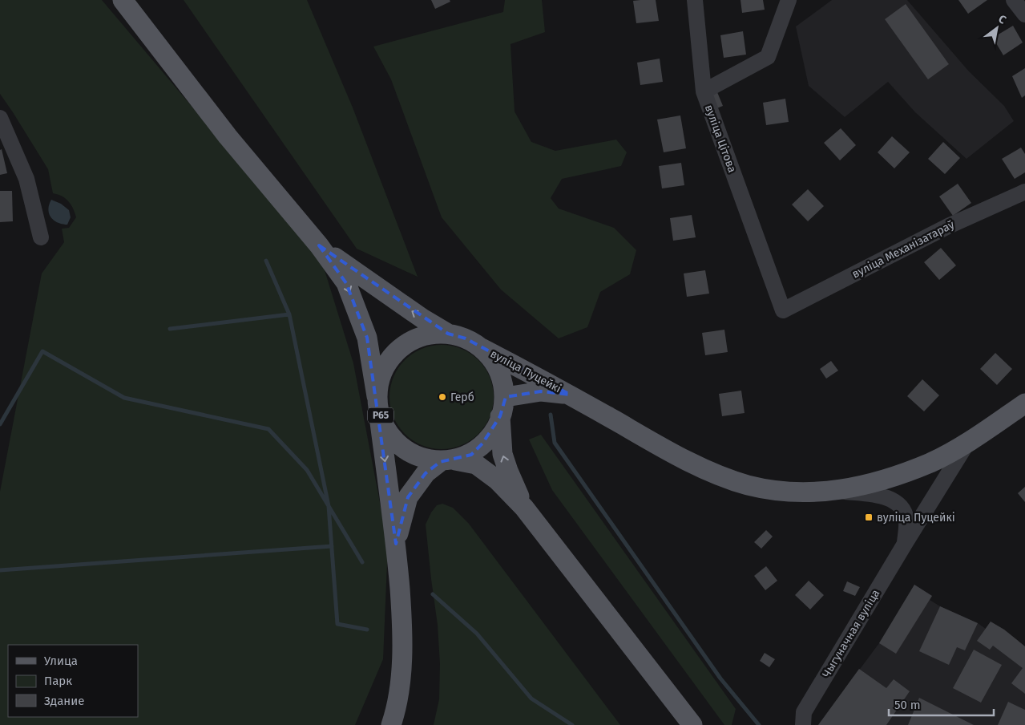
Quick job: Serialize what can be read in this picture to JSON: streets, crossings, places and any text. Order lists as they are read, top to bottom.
{
  "streets": {
    "main road": ["вуліца Пуцейкі", "Р65"],
    "street": ["вуліца Цітова", "вуліца Механізатараў", "Чыгуначная вуліца"]
  },
  "crossings": [
    ["вуліца Цітова", "вуліца Механізатараў"],
    ["вуліца Пуцейкі", "Р65"],
    ["вуліца Пуцейкі", "Чыгуначная вуліца"]
  ],
  "places": {
    "other": ["Герб"],
    "transit": ["вуліца Пуцейкі"]
  },
  "legend": ["Улица", "Парк", "Здание"],
  "scale_bar": "50 m",
  "north": "top right"
}
